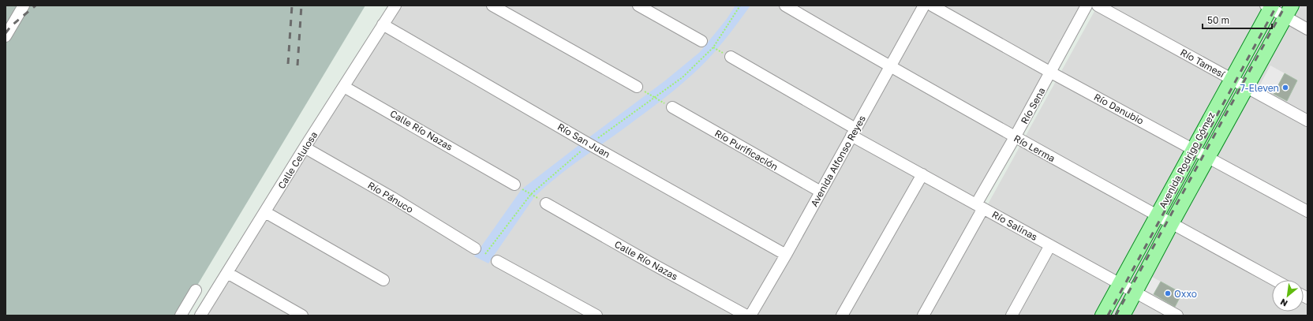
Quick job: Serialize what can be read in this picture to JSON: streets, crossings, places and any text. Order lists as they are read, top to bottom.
{
  "streets": {
    "main road": ["Avenida Rodrigo Gómez"],
    "street": [
      "Río Tamesí",
      "Río Sena",
      "Río Danubio",
      "Calle Río Nazas",
      "Río San Juan",
      "Río Lerma",
      "Río Purificación",
      "Calle Celulosa",
      "Avenida Alfonso Reyes",
      "Río Pánuco",
      "Río Salinas"
    ]
  },
  "crossings": [
    ["Río Tamesí", "Avenida Rodrigo Gómez"],
    ["Río Sena", "Río Danubio"],
    ["Río Sena", "Río Lerma"],
    ["Río Sena", "Río Salinas"],
    ["Río Danubio", "Avenida Rodrigo Gómez"],
    ["Calle Río Nazas", "Calle Celulosa"],
    ["Río San Juan", "Calle Celulosa"],
    ["Río San Juan", "Avenida Alfonso Reyes"],
    ["Río Lerma", "Avenida Rodrigo Gómez"],
    ["Río Lerma", "Avenida Alfonso Reyes"],
    ["Río Purificación", "Avenida Alfonso Reyes"],
    ["Calle Celulosa", "Río Pánuco"],
    ["Avenida Rodrigo Gómez", "Río Salinas"],
    ["Avenida Alfonso Reyes", "Río Salinas"]
  ],
  "places": ["7-Eleven", "Oxxo"],
  "scale_bar": "50 m",
  "north": "bottom left"
}
